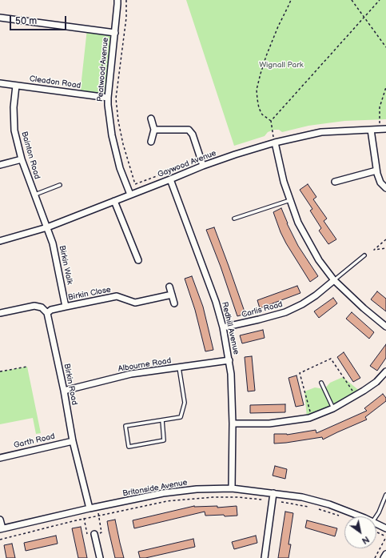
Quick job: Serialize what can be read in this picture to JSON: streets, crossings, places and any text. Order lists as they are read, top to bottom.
{
  "streets": {
    "street": [
      "Peatwood Avenue",
      "Cleadon Road",
      "Bainton Road",
      "Gaywood Avenue",
      "Birkin Walk",
      "Birkin Close",
      "Carlis Road",
      "Redhill Avenue",
      "Albourne Road",
      "Birkin Road",
      "Garth Road",
      "Britonside Avenue"
    ]
  },
  "crossings": [
    ["Peatwood Avenue", "Cleadon Road"],
    ["Peatwood Avenue", "Gaywood Avenue"],
    ["Cleadon Road", "Bainton Road"],
    ["Bainton Road", "Gaywood Avenue"],
    ["Bainton Road", "Birkin Walk"],
    ["Gaywood Avenue", "Birkin Walk"],
    ["Gaywood Avenue", "Redhill Avenue"],
    ["Birkin Walk", "Birkin Close"],
    ["Birkin Close", "Birkin Road"],
    ["Carlis Road", "Redhill Avenue"],
    ["Redhill Avenue", "Albourne Road"],
    ["Redhill Avenue", "Britonside Avenue"],
    ["Albourne Road", "Birkin Road"],
    ["Birkin Road", "Garth Road"],
    ["Birkin Road", "Britonside Avenue"]
  ],
  "parks": ["Wignall Park"],
  "scale_bar": "50 m",
  "north": "bottom right"
}
